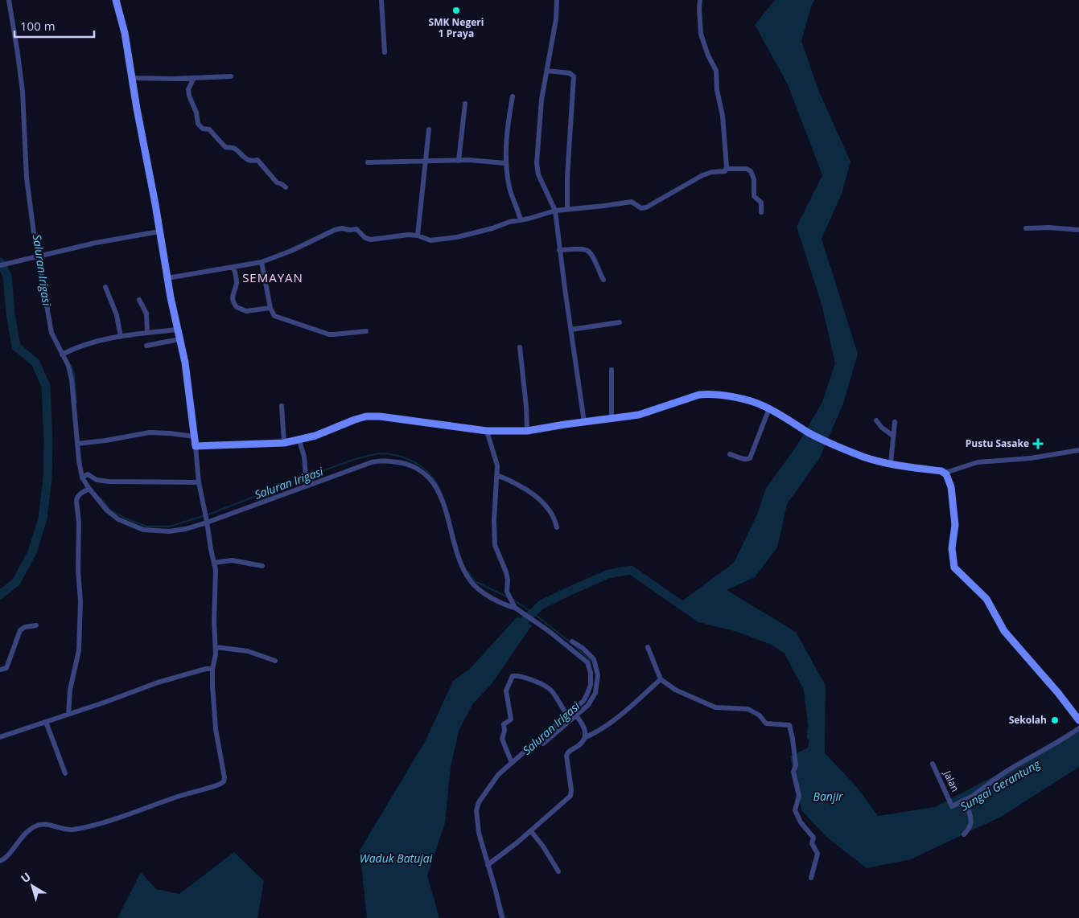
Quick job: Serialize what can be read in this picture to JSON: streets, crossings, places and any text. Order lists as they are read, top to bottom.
{
  "streets": {
    "street": ["Jalan"]
  },
  "districts": ["SEMAYAN"],
  "water": [
    "Saluran Irigasi",
    "Sungai Gerantung",
    "Banjir",
    "Waduk Batujai"
  ],
  "places": {
    "other": ["SMK Negeri 1 Praya", "Sekolah"],
    "health": ["Pustu Sasake"]
  },
  "scale_bar": "100 m",
  "north": "top left"
}
